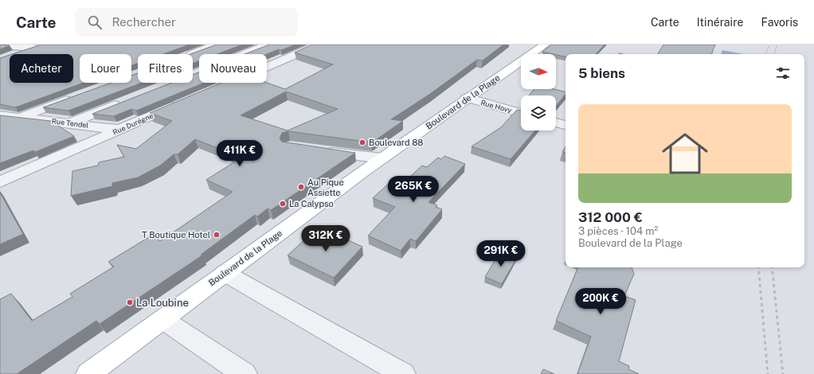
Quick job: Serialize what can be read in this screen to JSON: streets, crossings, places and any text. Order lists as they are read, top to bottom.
{
  "streets": {
    "main road": ["Boulevard de la Plage"],
    "street": ["Rue Hovy", "Rue Tendel", "Rue Durégne"]
  },
  "crossings": [
    ["Boulevard de la Plage", "Rue Hovy"],
    ["Rue Tendel", "Rue Durégne"]
  ],
  "places": [
    "Boulevard 88",
    "Au Pique Assiette",
    "La Calypso",
    "T Boutique Hotel",
    "La Loubine"
  ],
  "north": "right",
  "page": {
    "header": "Carte",
    "search": "Rechercher",
    "nav": ["Carte", "Itinéraire", "Favoris"],
    "chip": [
      "Acheter",
      "Louer",
      "Filtres",
      "Nouveau"
    ],
    "heading": "5 biens",
    "list": [
      {
        "name": "312 000 €",
        "note": "3 pièces · 104 m² · Boulevard de la Plage"
      }
    ],
    "price": [
      "411K €",
      "265K €",
      "312K €",
      "291K €",
      "200K €"
    ]
  }
}
